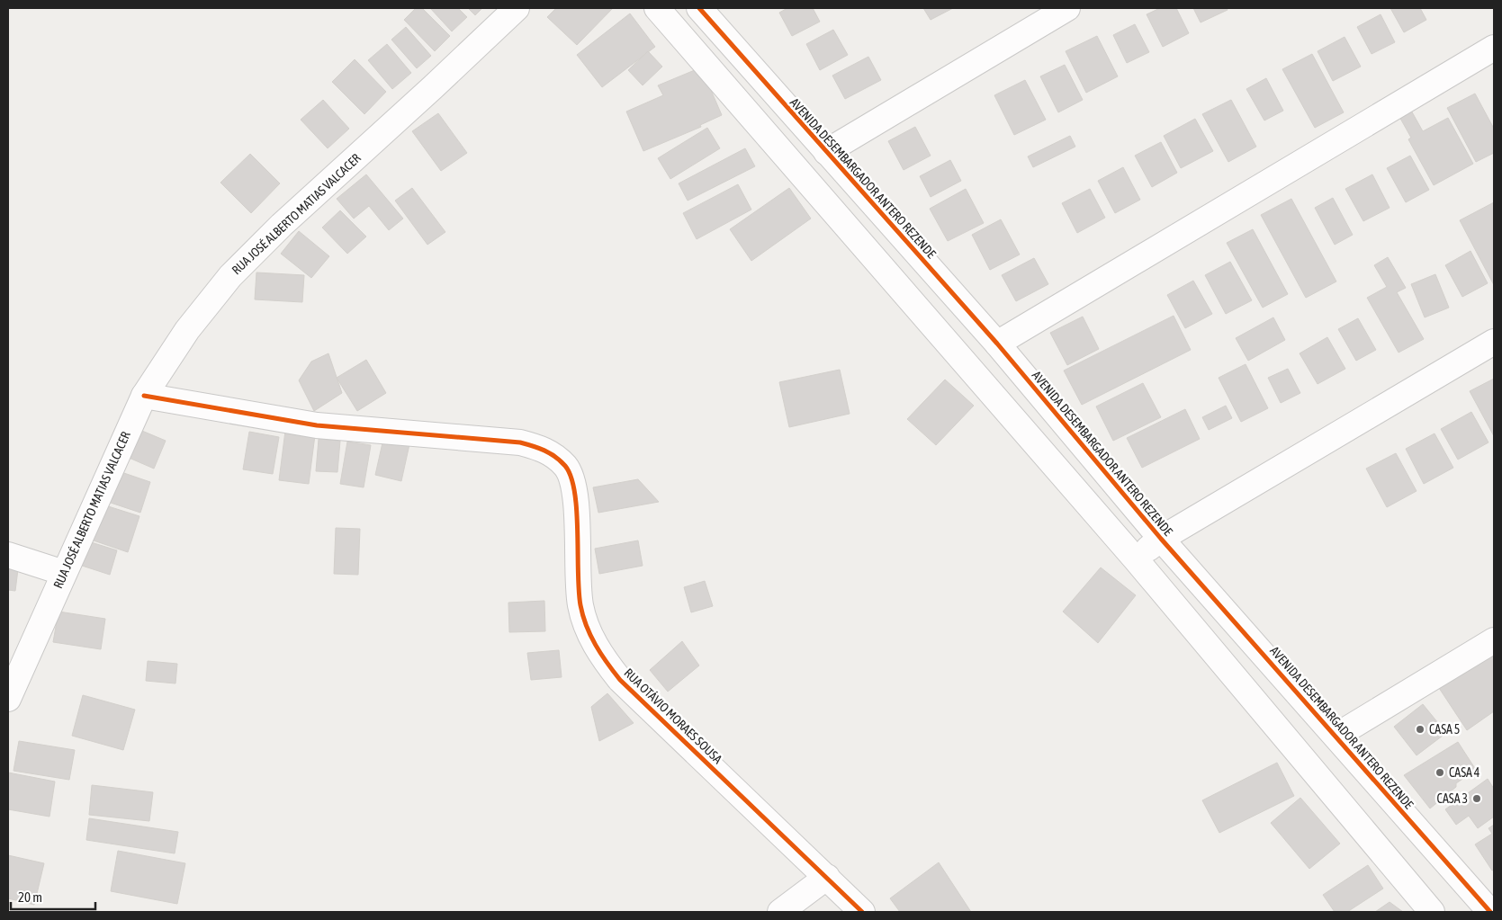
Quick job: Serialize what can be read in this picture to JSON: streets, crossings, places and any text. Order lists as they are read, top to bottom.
{
  "streets": {
    "street": ["AVENIDA DESEMBARGADOR ANTERO REZENDE", "RUA JOSÉ ALBERTO MATIAS VALCACER", "RUA OTÁVIO MORAES SOUSA"]
  },
  "crossings": [
    ["RUA JOSÉ ALBERTO MATIAS VALCACER", "RUA OTÁVIO MORAES SOUSA"]
  ],
  "places": ["CASA 5", "CASA 4", "CASA 3"],
  "scale_bar": "20 m"
}
